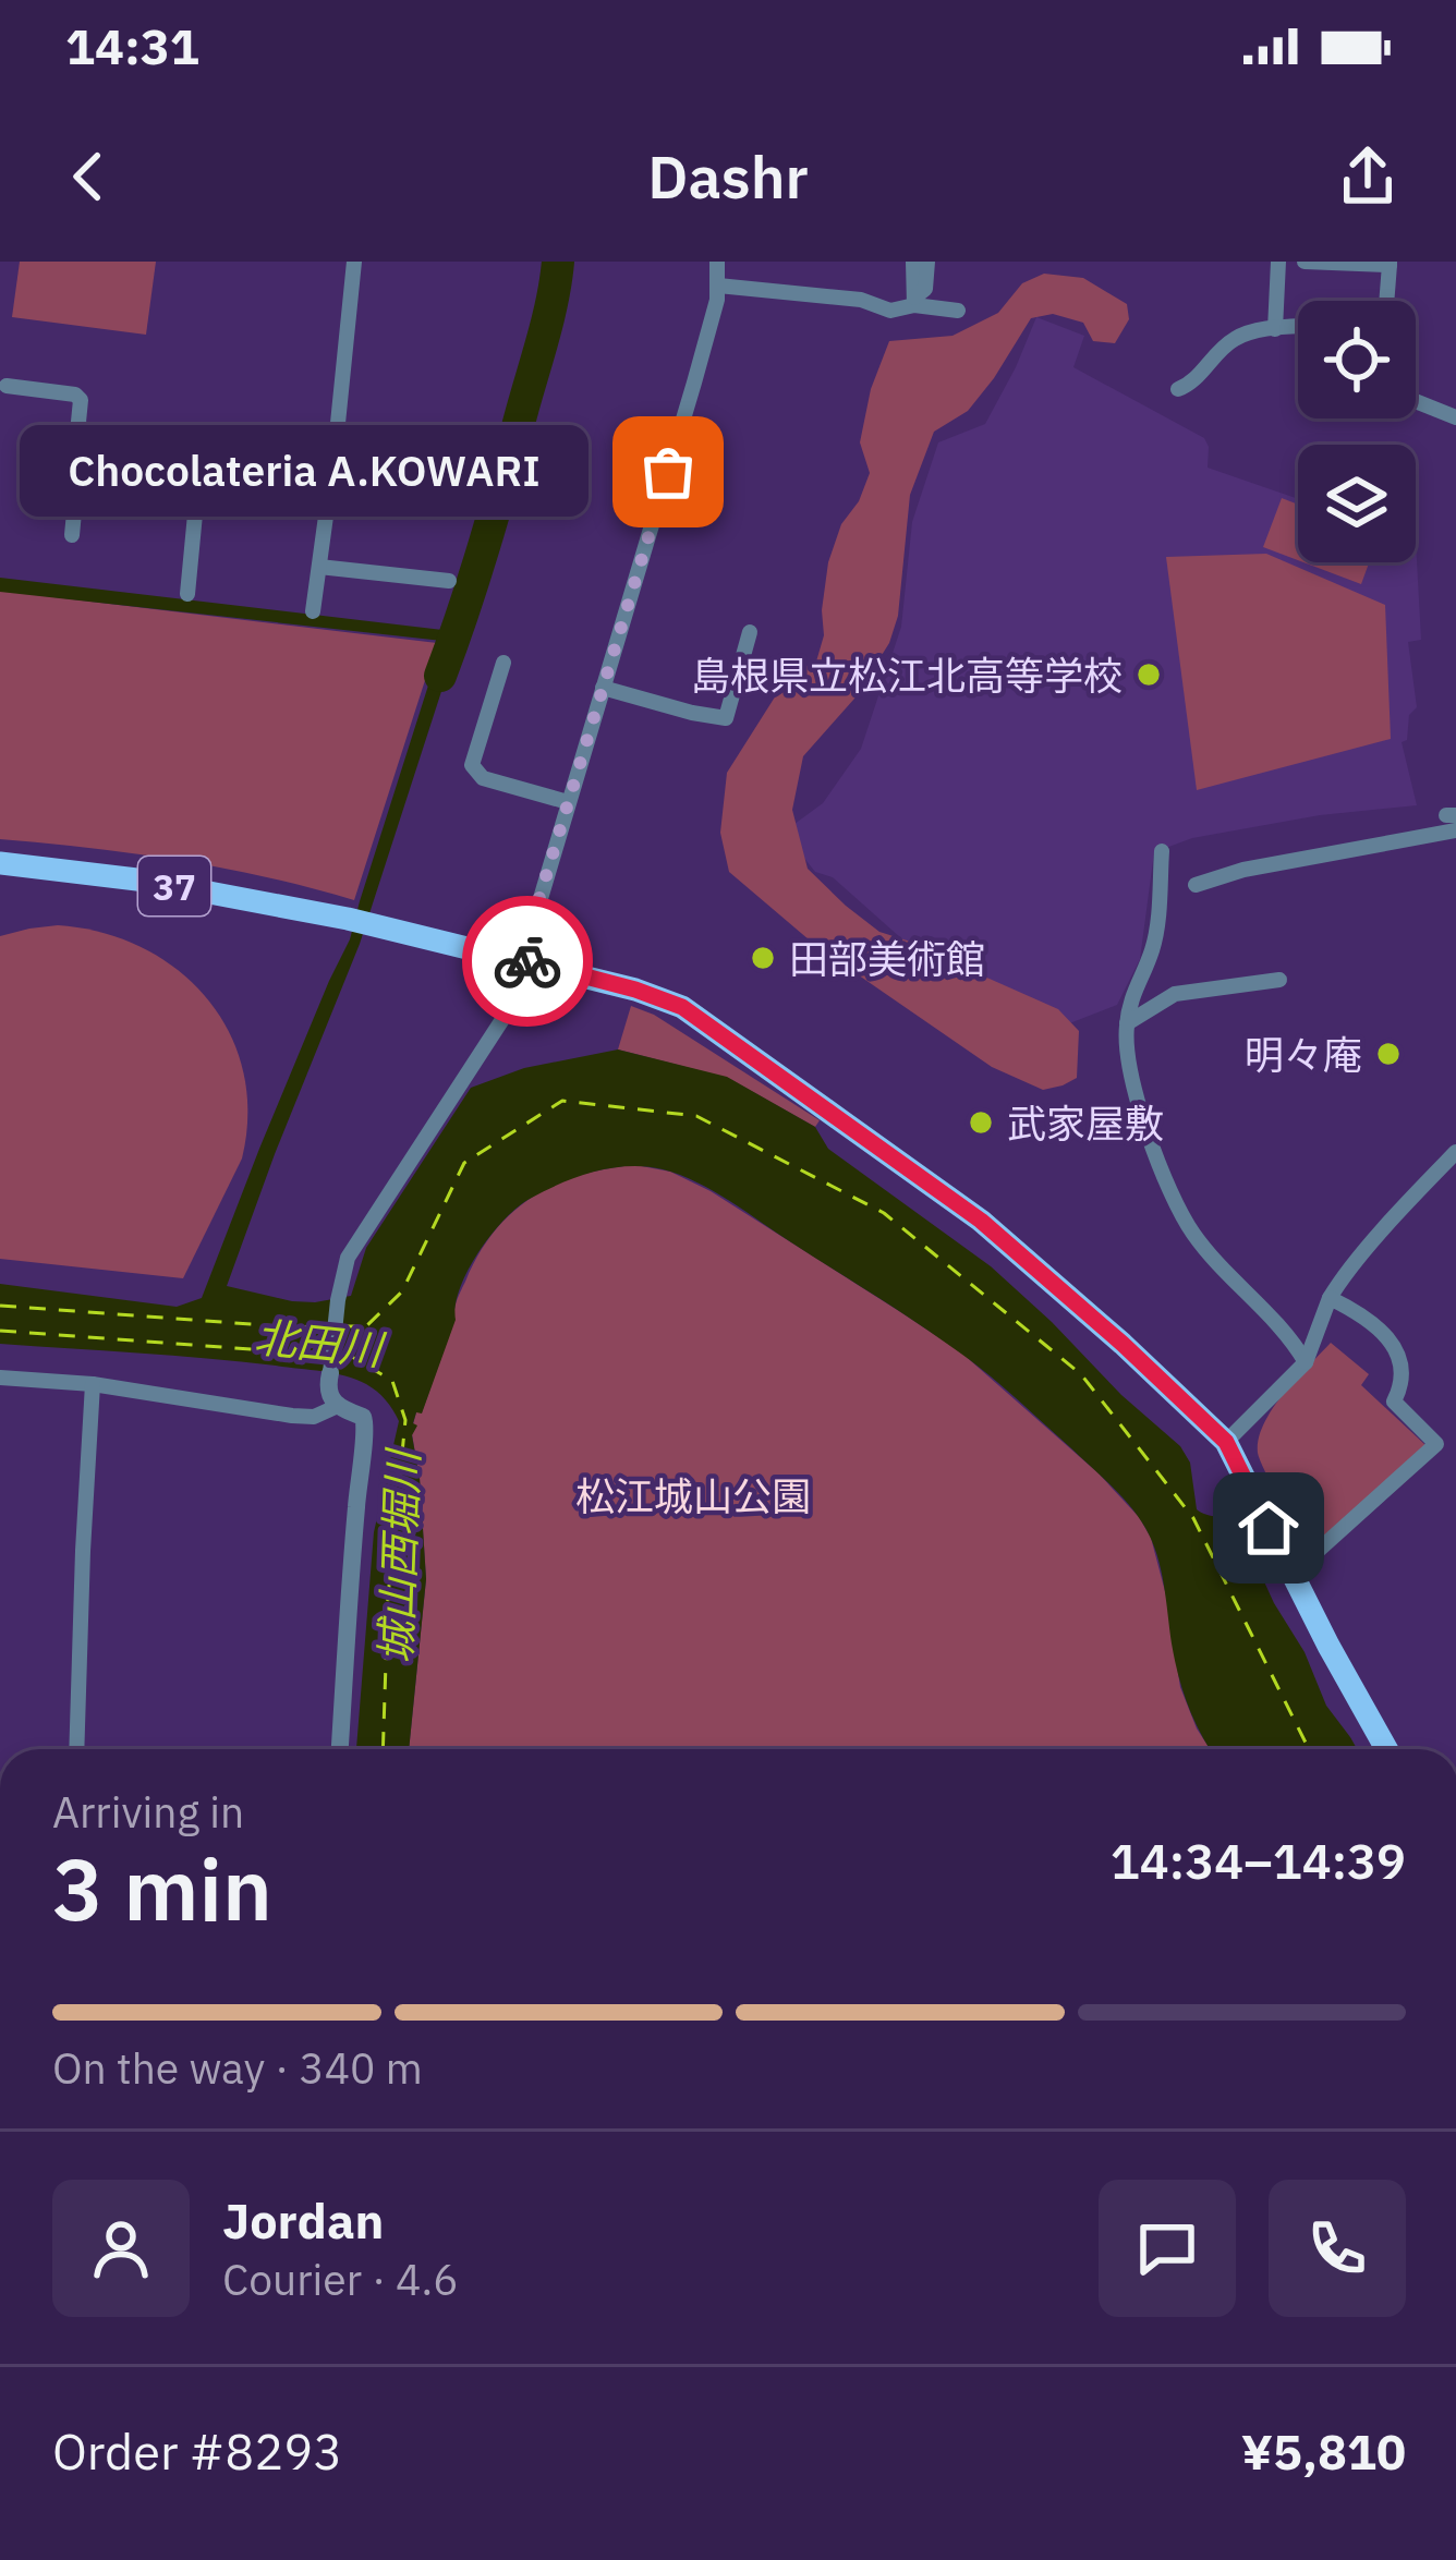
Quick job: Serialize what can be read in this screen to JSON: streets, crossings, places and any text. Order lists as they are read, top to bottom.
{
  "streets": {
    "main road": ["37"]
  },
  "water": ["北田川", "城山西堀川"],
  "parks": ["松江城山公園"],
  "places": [
    "Chocolateria A.KOWARI",
    "島根県立松江北高等学校",
    "田部美術館",
    "明々庵",
    "武家屋敷"
  ],
  "page": {
    "status": "14:31",
    "header": "Dashr",
    "bubble": "Chocolateria A.KOWARI",
    "heading": ["3 min", "Arriving in", "14:34–14:39"],
    "panel": [
      "Jordan",
      "Courier · 4.6",
      "Order #8293",
      "¥5,810"
    ],
    "bar": "On the way · 340 m"
  }
}
